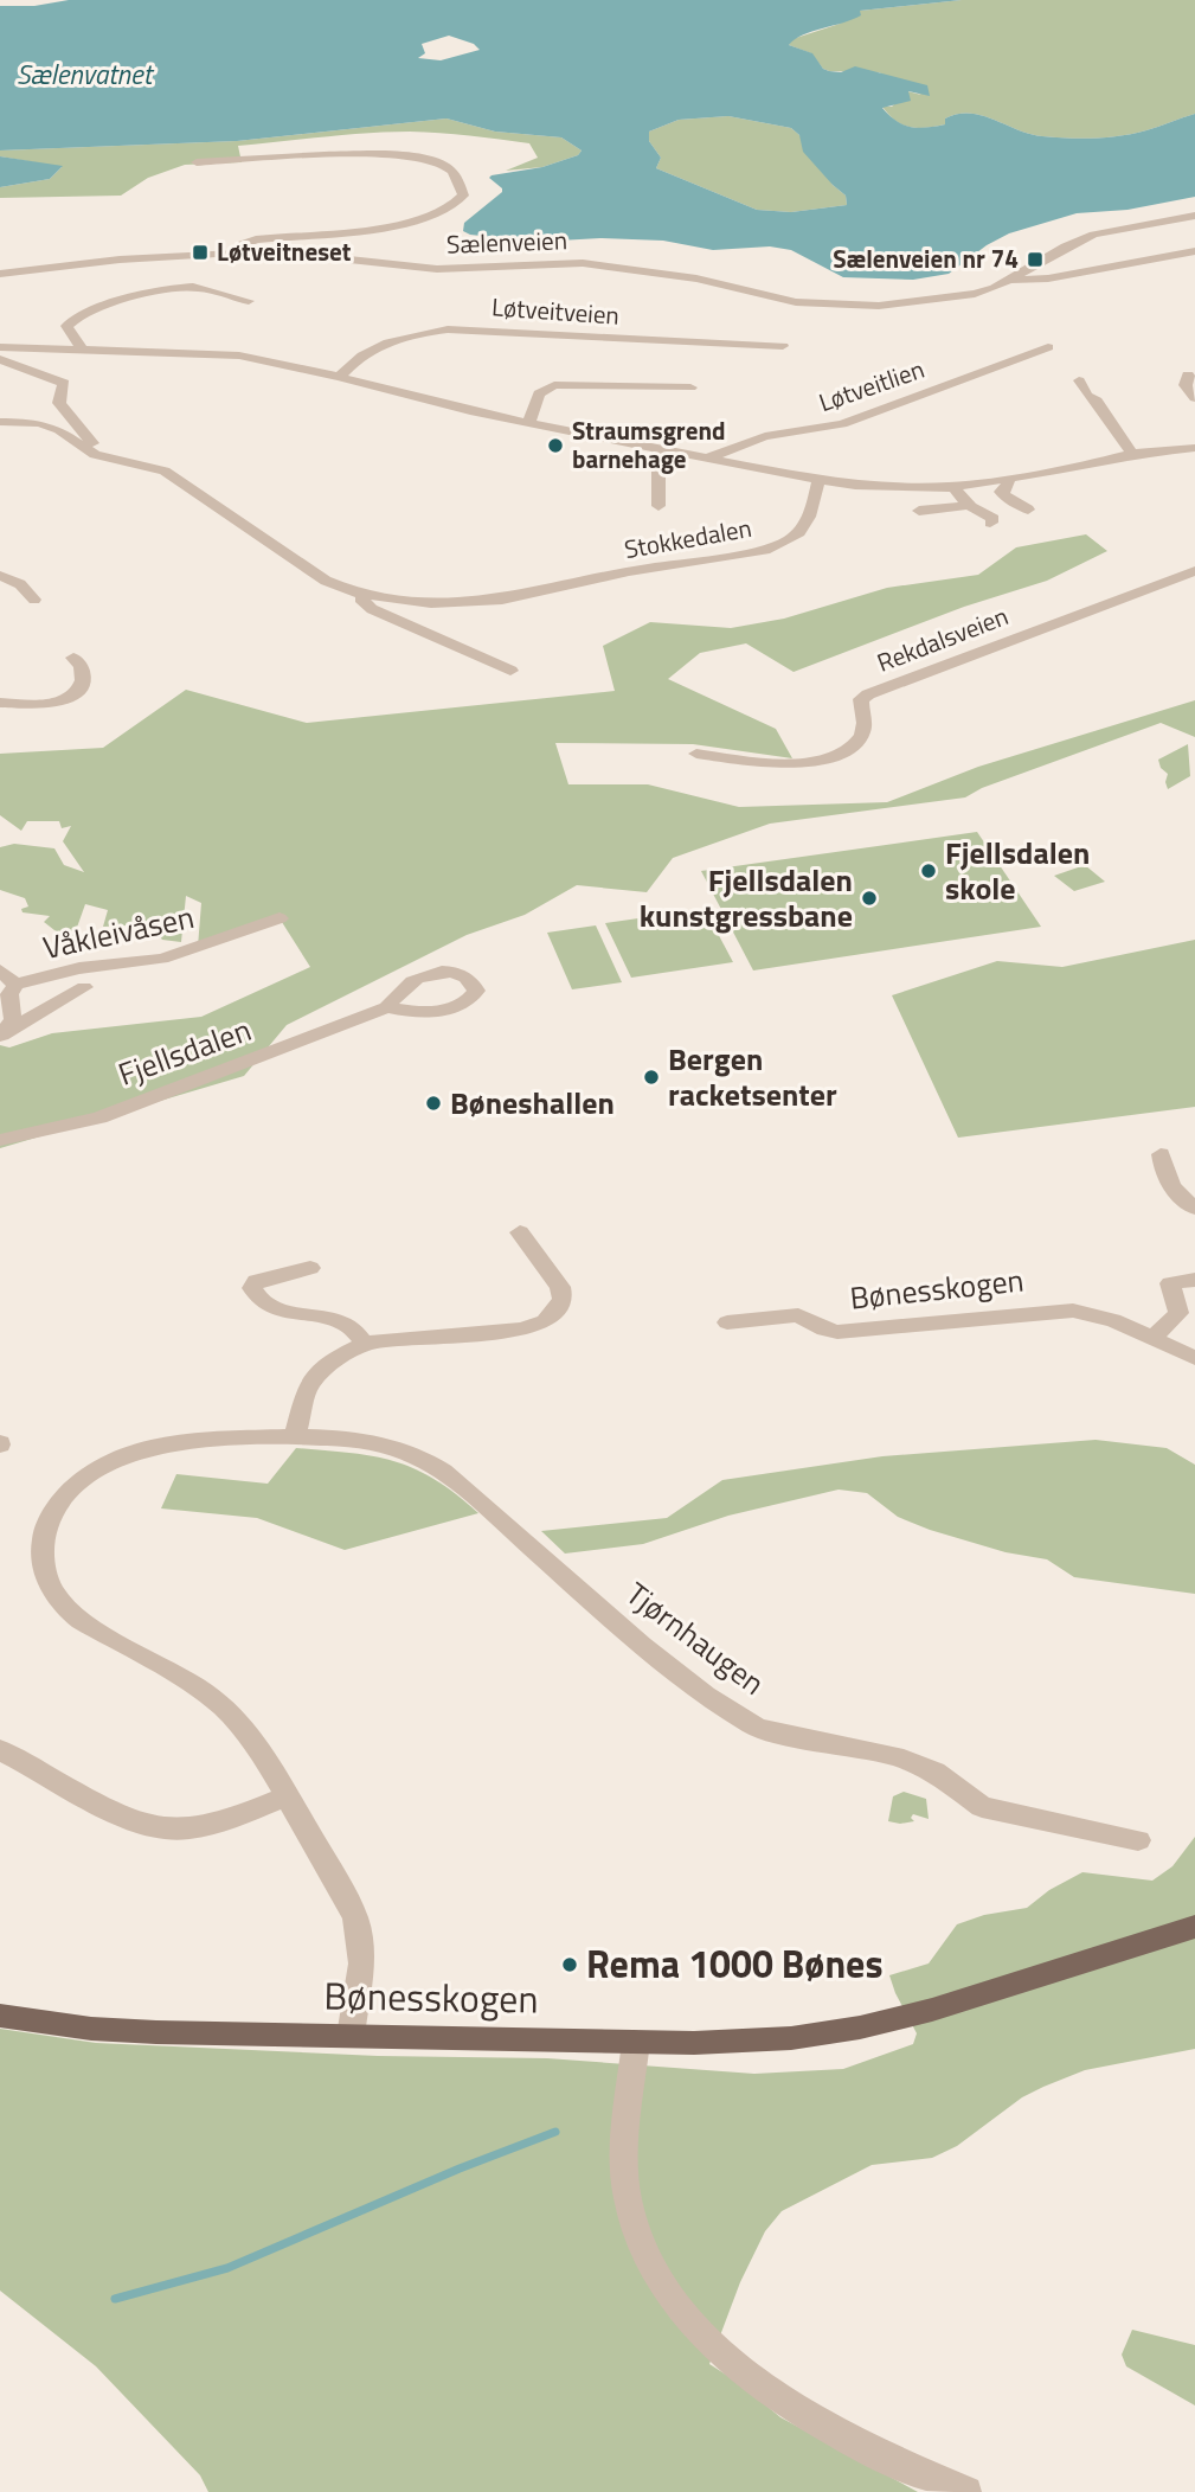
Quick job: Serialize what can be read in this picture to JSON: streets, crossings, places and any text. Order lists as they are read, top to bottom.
{
  "streets": {
    "main road": ["Bønesskogen"],
    "street": [
      "Sælenveien",
      "Løtveitveien",
      "Løtveitlien",
      "Stokkedalen",
      "Rekdalsveien",
      "Våkleivåsen",
      "Fjellsdalen",
      "Tjørnhaugen"
    ]
  },
  "crossings": [
    ["Bønesskogen", "Tjørnhaugen"]
  ],
  "water": ["Sælenvatnet"],
  "places": {
    "transit": ["Løtveitneset", "Sælenveien nr 74"],
    "other": [
      "Straumsgrend barnehage",
      "Fjellsdalen skole",
      "Fjellsdalen kunstgressbane",
      "Bergen racketsenter",
      "Bøneshallen",
      "Rema 1000 Bønes"
    ]
  }
}
